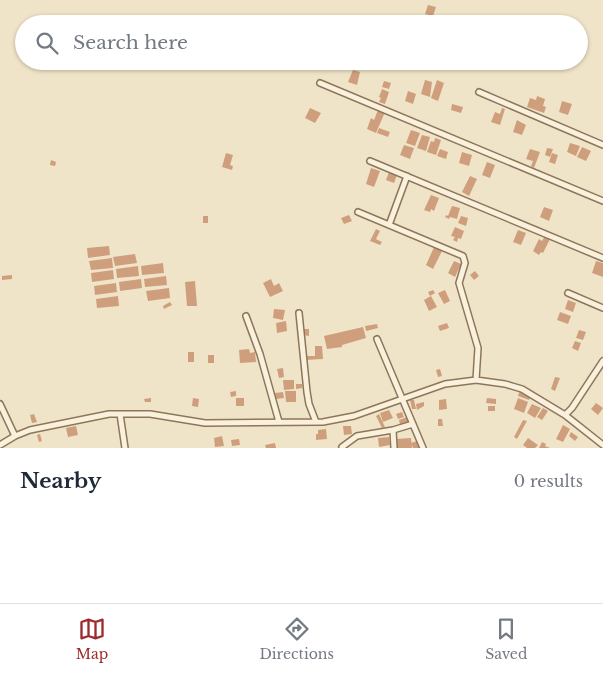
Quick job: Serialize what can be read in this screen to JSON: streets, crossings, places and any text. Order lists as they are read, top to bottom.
{
  "page": {
    "search": "Search here",
    "heading": ["Nearby", "0 results"],
    "nav": ["Map", "Directions", "Saved"]
  }
}
